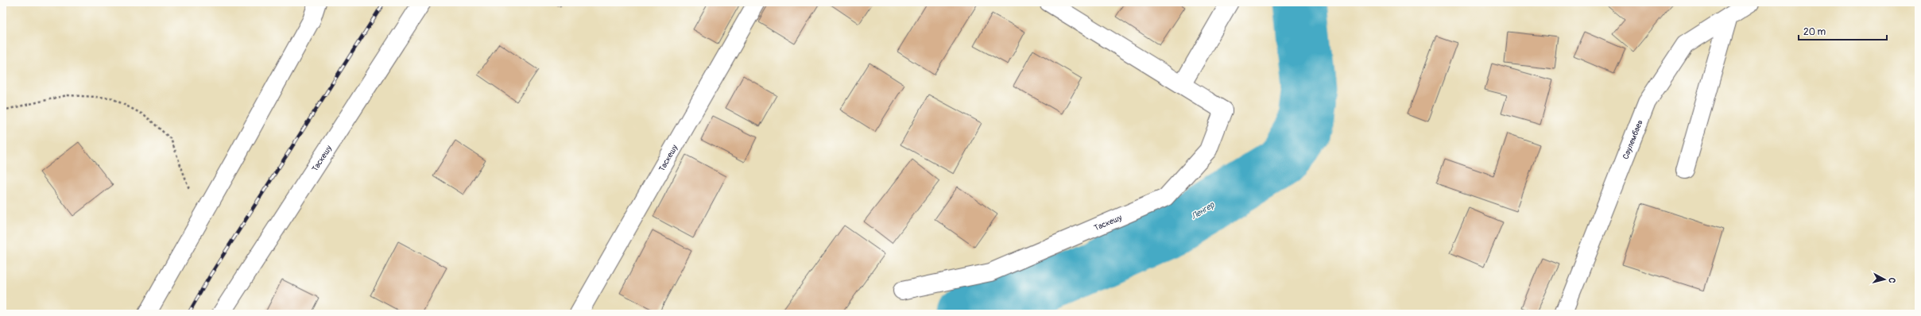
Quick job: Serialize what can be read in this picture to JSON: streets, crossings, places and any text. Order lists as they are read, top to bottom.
{
  "streets": {
    "street": ["Саулембаев", "Таскешу"]
  },
  "water": ["Ленгер"],
  "scale_bar": "20 m",
  "north": "right"
}
